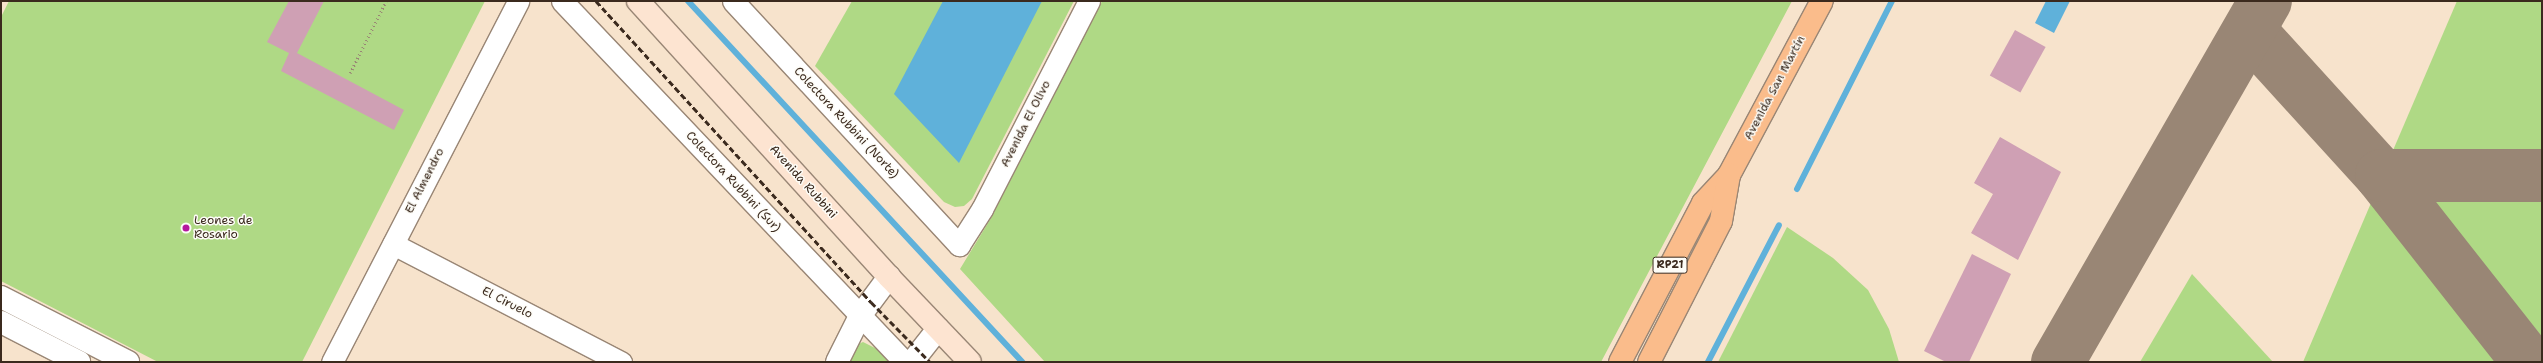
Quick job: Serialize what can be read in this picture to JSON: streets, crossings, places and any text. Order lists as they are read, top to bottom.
{
  "streets": {
    "main road": ["Avenida San Martín", "Avenida Rubbini", "RP21"],
    "street": [
      "Colectora Rubbini (Norte)",
      "Avenida El Olivo",
      "El Almendro",
      "Colectora Rubbini (Sur)",
      "El Ciruelo"
    ]
  },
  "crossings": [
    ["Colectora Rubbini (Norte)", "Avenida El Olivo"],
    ["El Almendro", "El Ciruelo"]
  ],
  "places": ["Leones de Rosario"]
}
